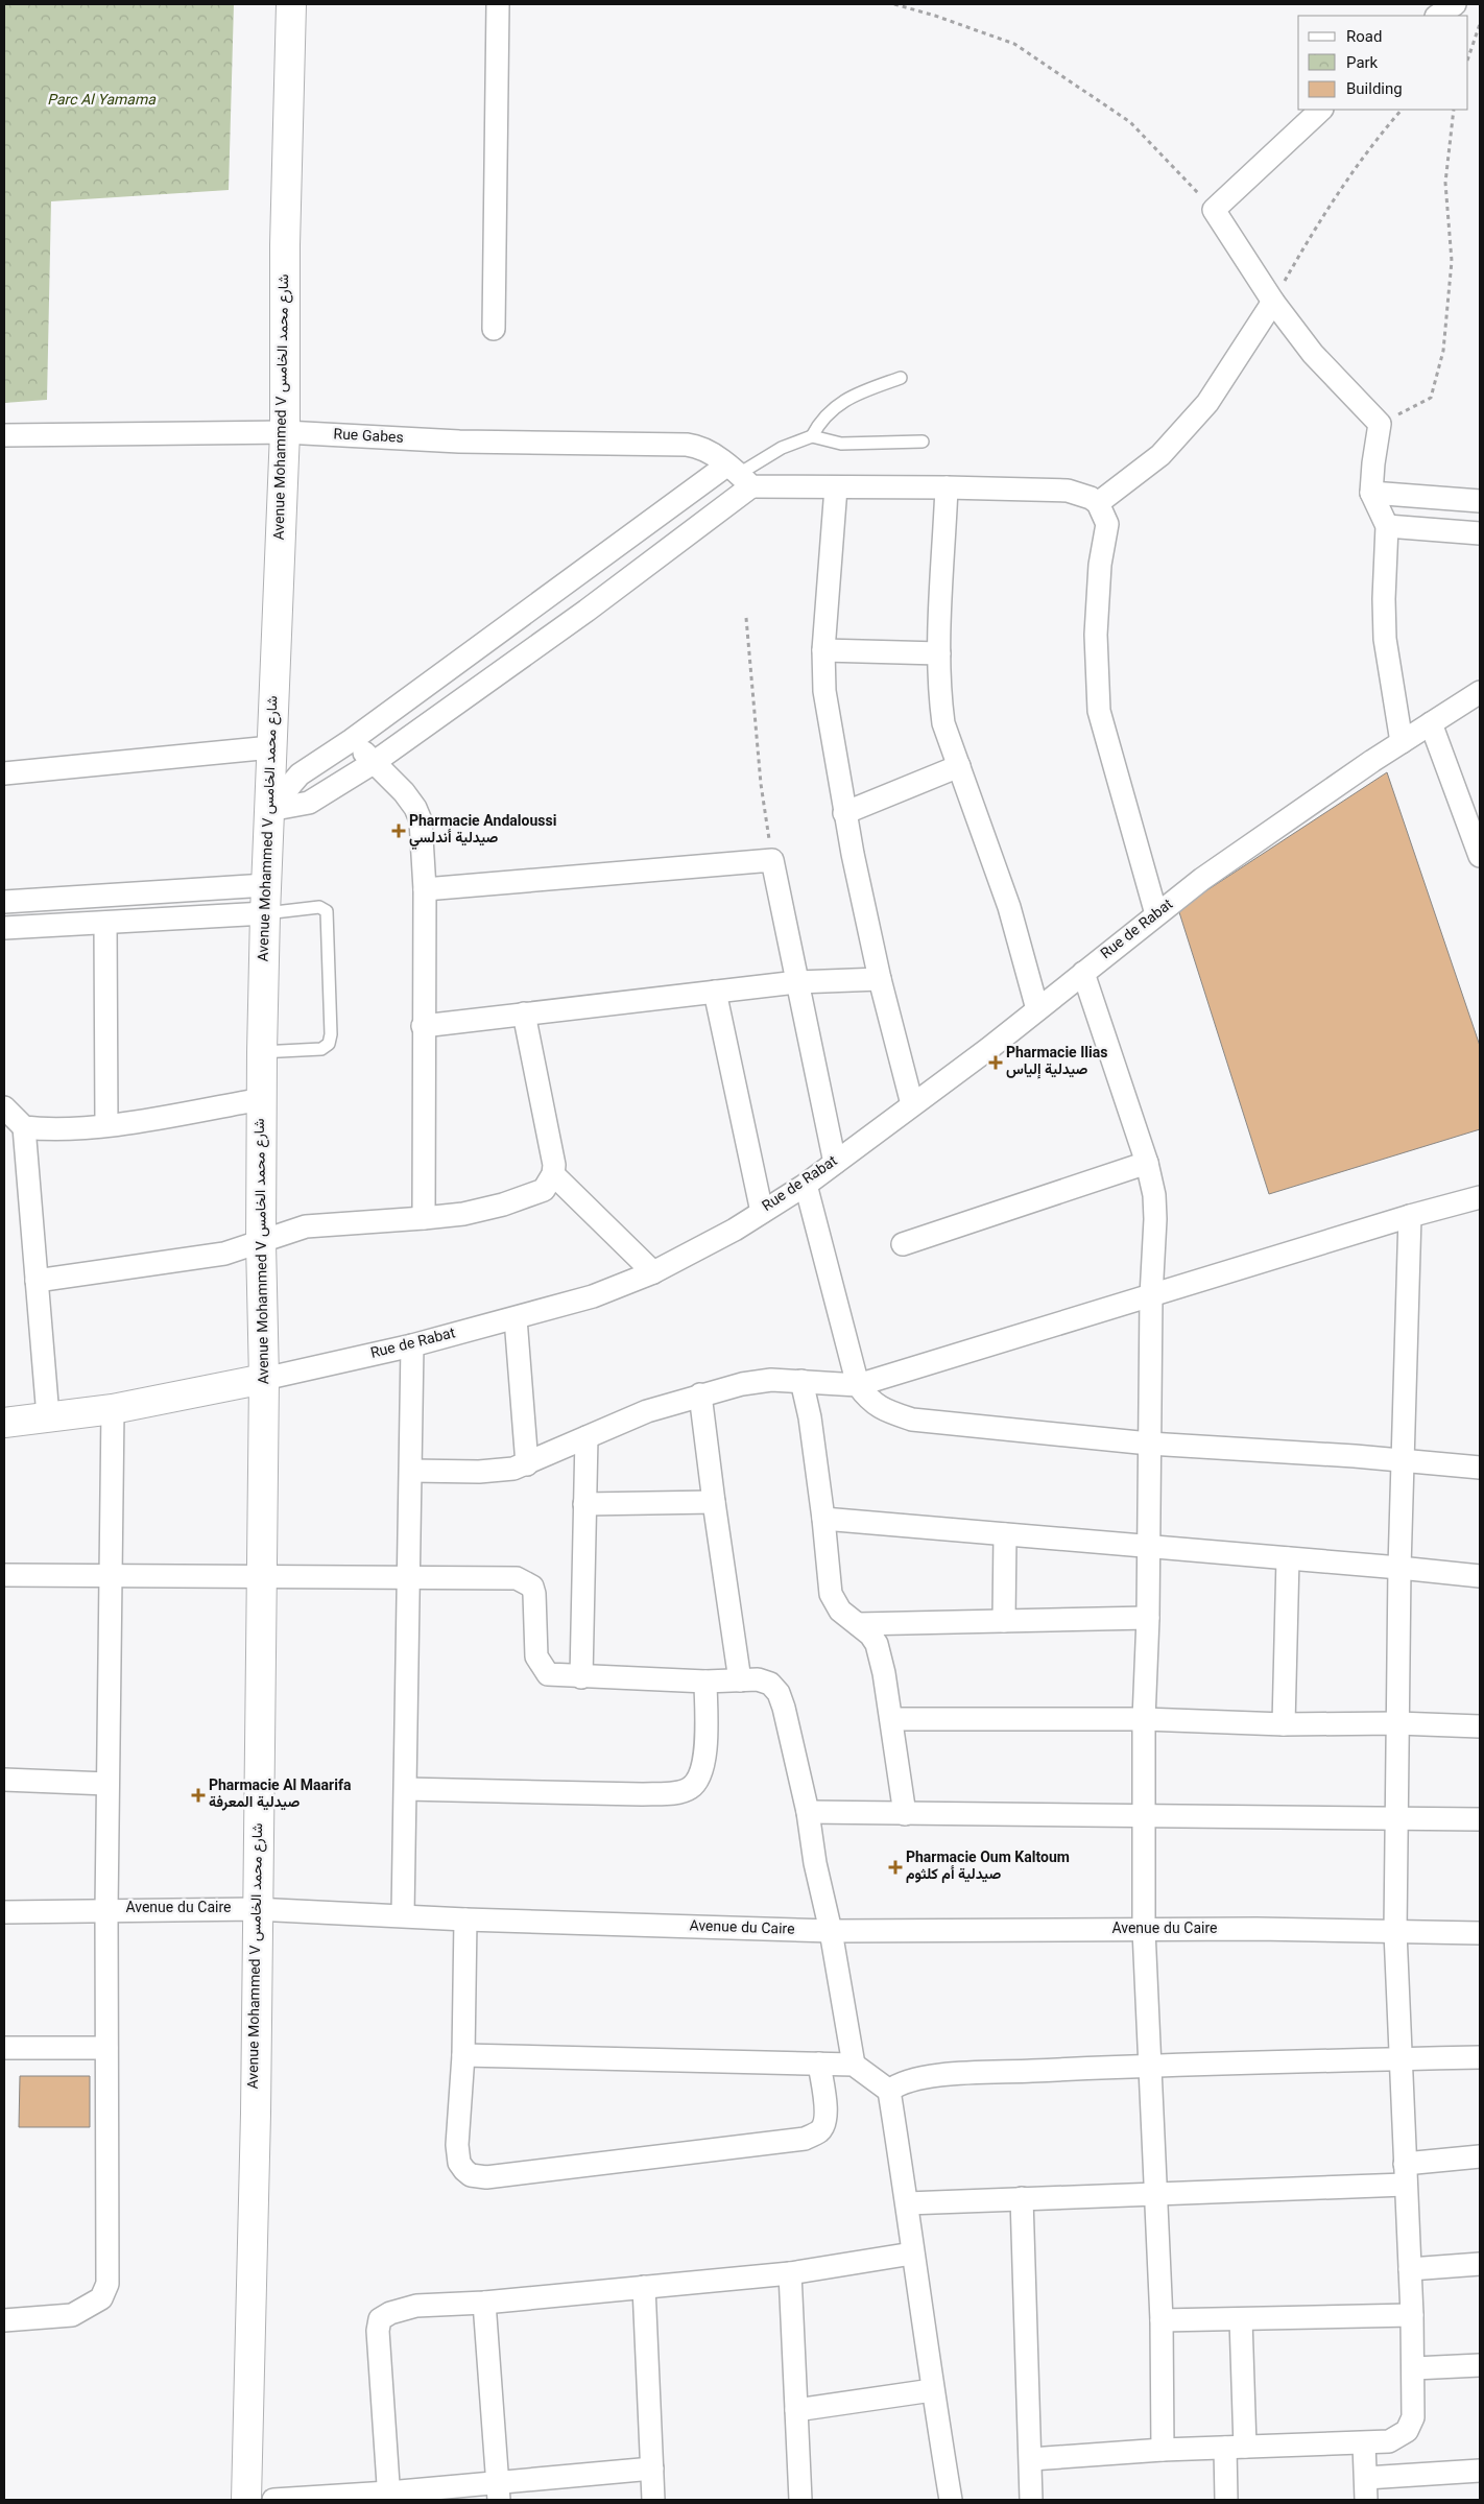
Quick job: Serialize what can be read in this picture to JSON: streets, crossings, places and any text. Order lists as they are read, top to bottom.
{
  "streets": {
    "main road": ["Avenue Mohammed V شارع محمد الخامس", "Rue de Rabat"],
    "street": ["Rue Gabes", "Avenue du Caire"]
  },
  "crossings": [
    ["Avenue Mohammed V شارع محمد الخامس", "Rue Gabes"],
    ["Avenue Mohammed V شارع محمد الخامس", "Rue de Rabat"],
    ["Avenue Mohammed V شارع محمد الخامس", "Avenue du Caire"]
  ],
  "parks": ["Parc Al Yamama"],
  "places": {
    "health": [
      "Pharmacie Andaloussi صيدلية أندلسي",
      "Pharmacie Ilias صيدلية إلياس",
      "Pharmacie Al Maarifa صيدلية المعرفة",
      "Pharmacie Oum Kaltoum صيدلية أم كلثوم"
    ]
  },
  "legend": ["Road", "Park", "Building"]
}
